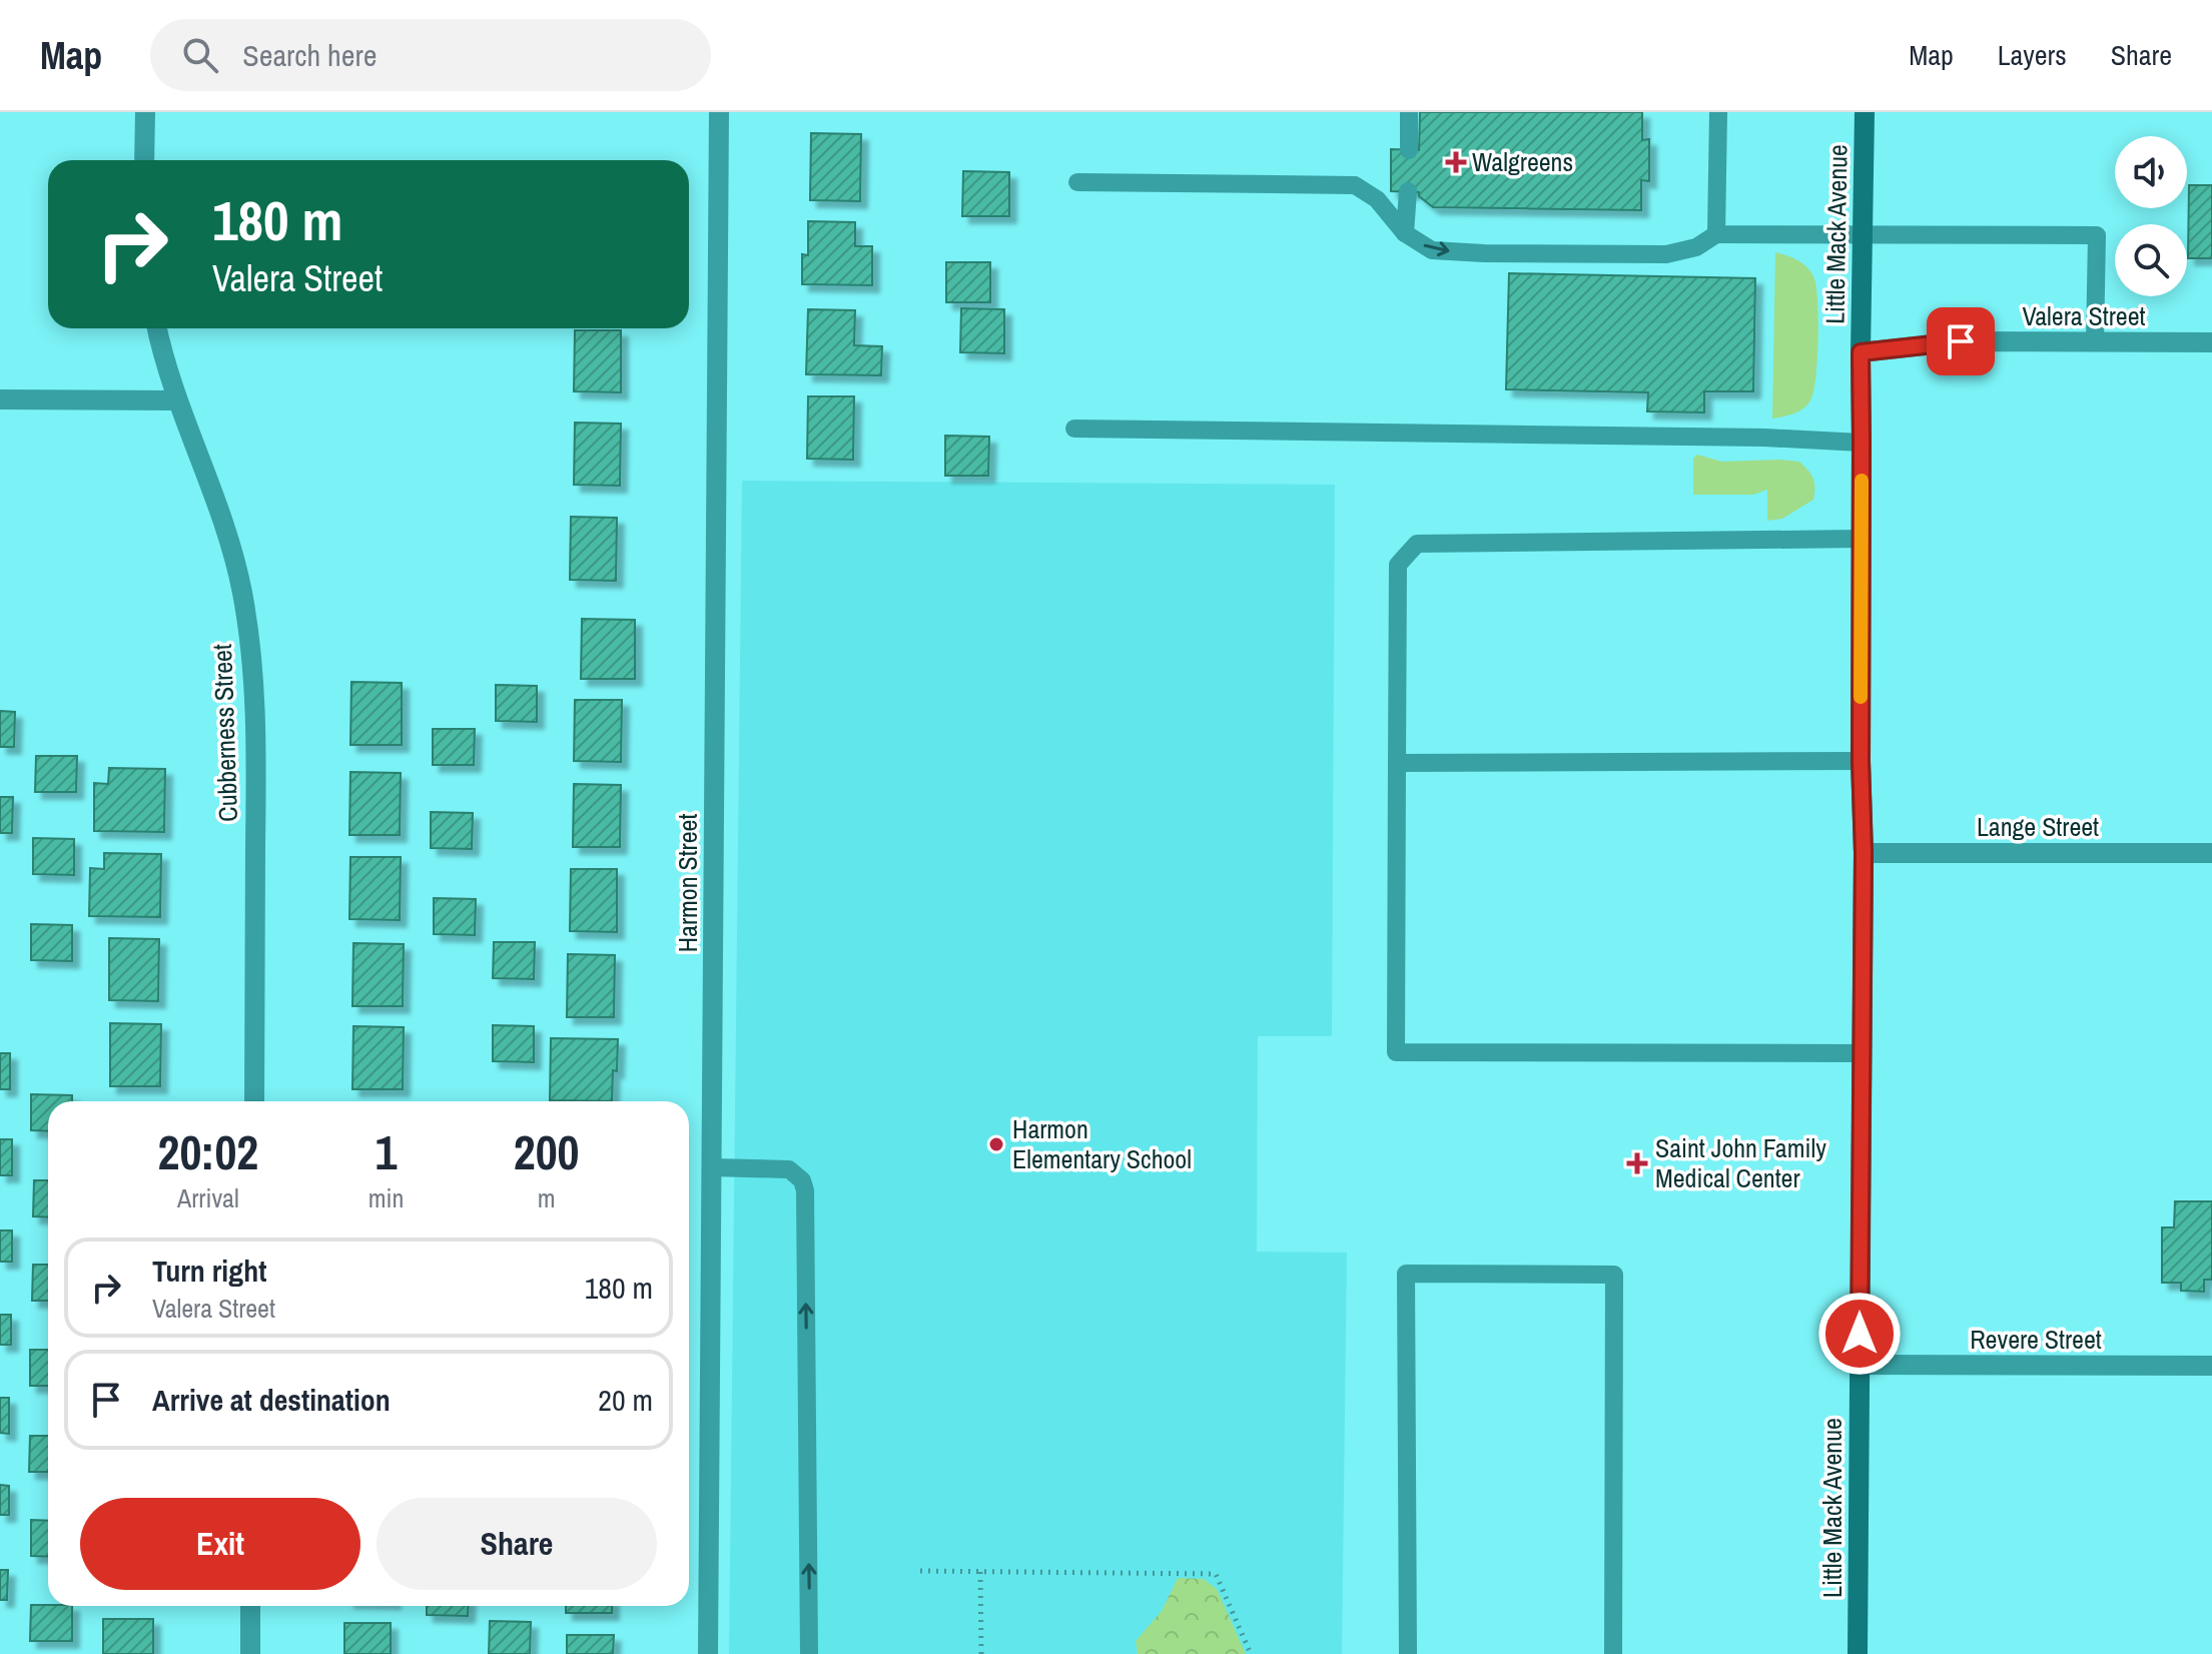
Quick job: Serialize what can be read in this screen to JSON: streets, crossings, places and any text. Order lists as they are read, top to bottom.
{
  "streets": {
    "main road": ["Little Mack Avenue"],
    "street": [
      "Valera Street",
      "Cubberness Street",
      "Lange Street",
      "Harmon Street",
      "Revere Street"
    ]
  },
  "crossings": [
    ["Little Mack Avenue", "Valera Street"],
    ["Little Mack Avenue", "Lange Street"],
    ["Little Mack Avenue", "Revere Street"]
  ],
  "places": {
    "health": ["Walgreens", "Saint John Family Medical Center"],
    "other": ["Harmon Elementary School"]
  },
  "page": {
    "header": "Map",
    "search": "Search here",
    "nav": ["Map", "Layers", "Share"],
    "turn": ["180 m", "Valera Street"],
    "eta": [
      "20:02",
      "Arrival",
      "1",
      "min",
      "200",
      "m"
    ],
    "list": [
      {
        "name": "Turn right",
        "note": "Valera Street",
        "value": "180 m"
      },
      {
        "name": "Arrive at destination",
        "value": "20 m"
      }
    ],
    "buttons": ["Exit", "Share"]
  }
}
